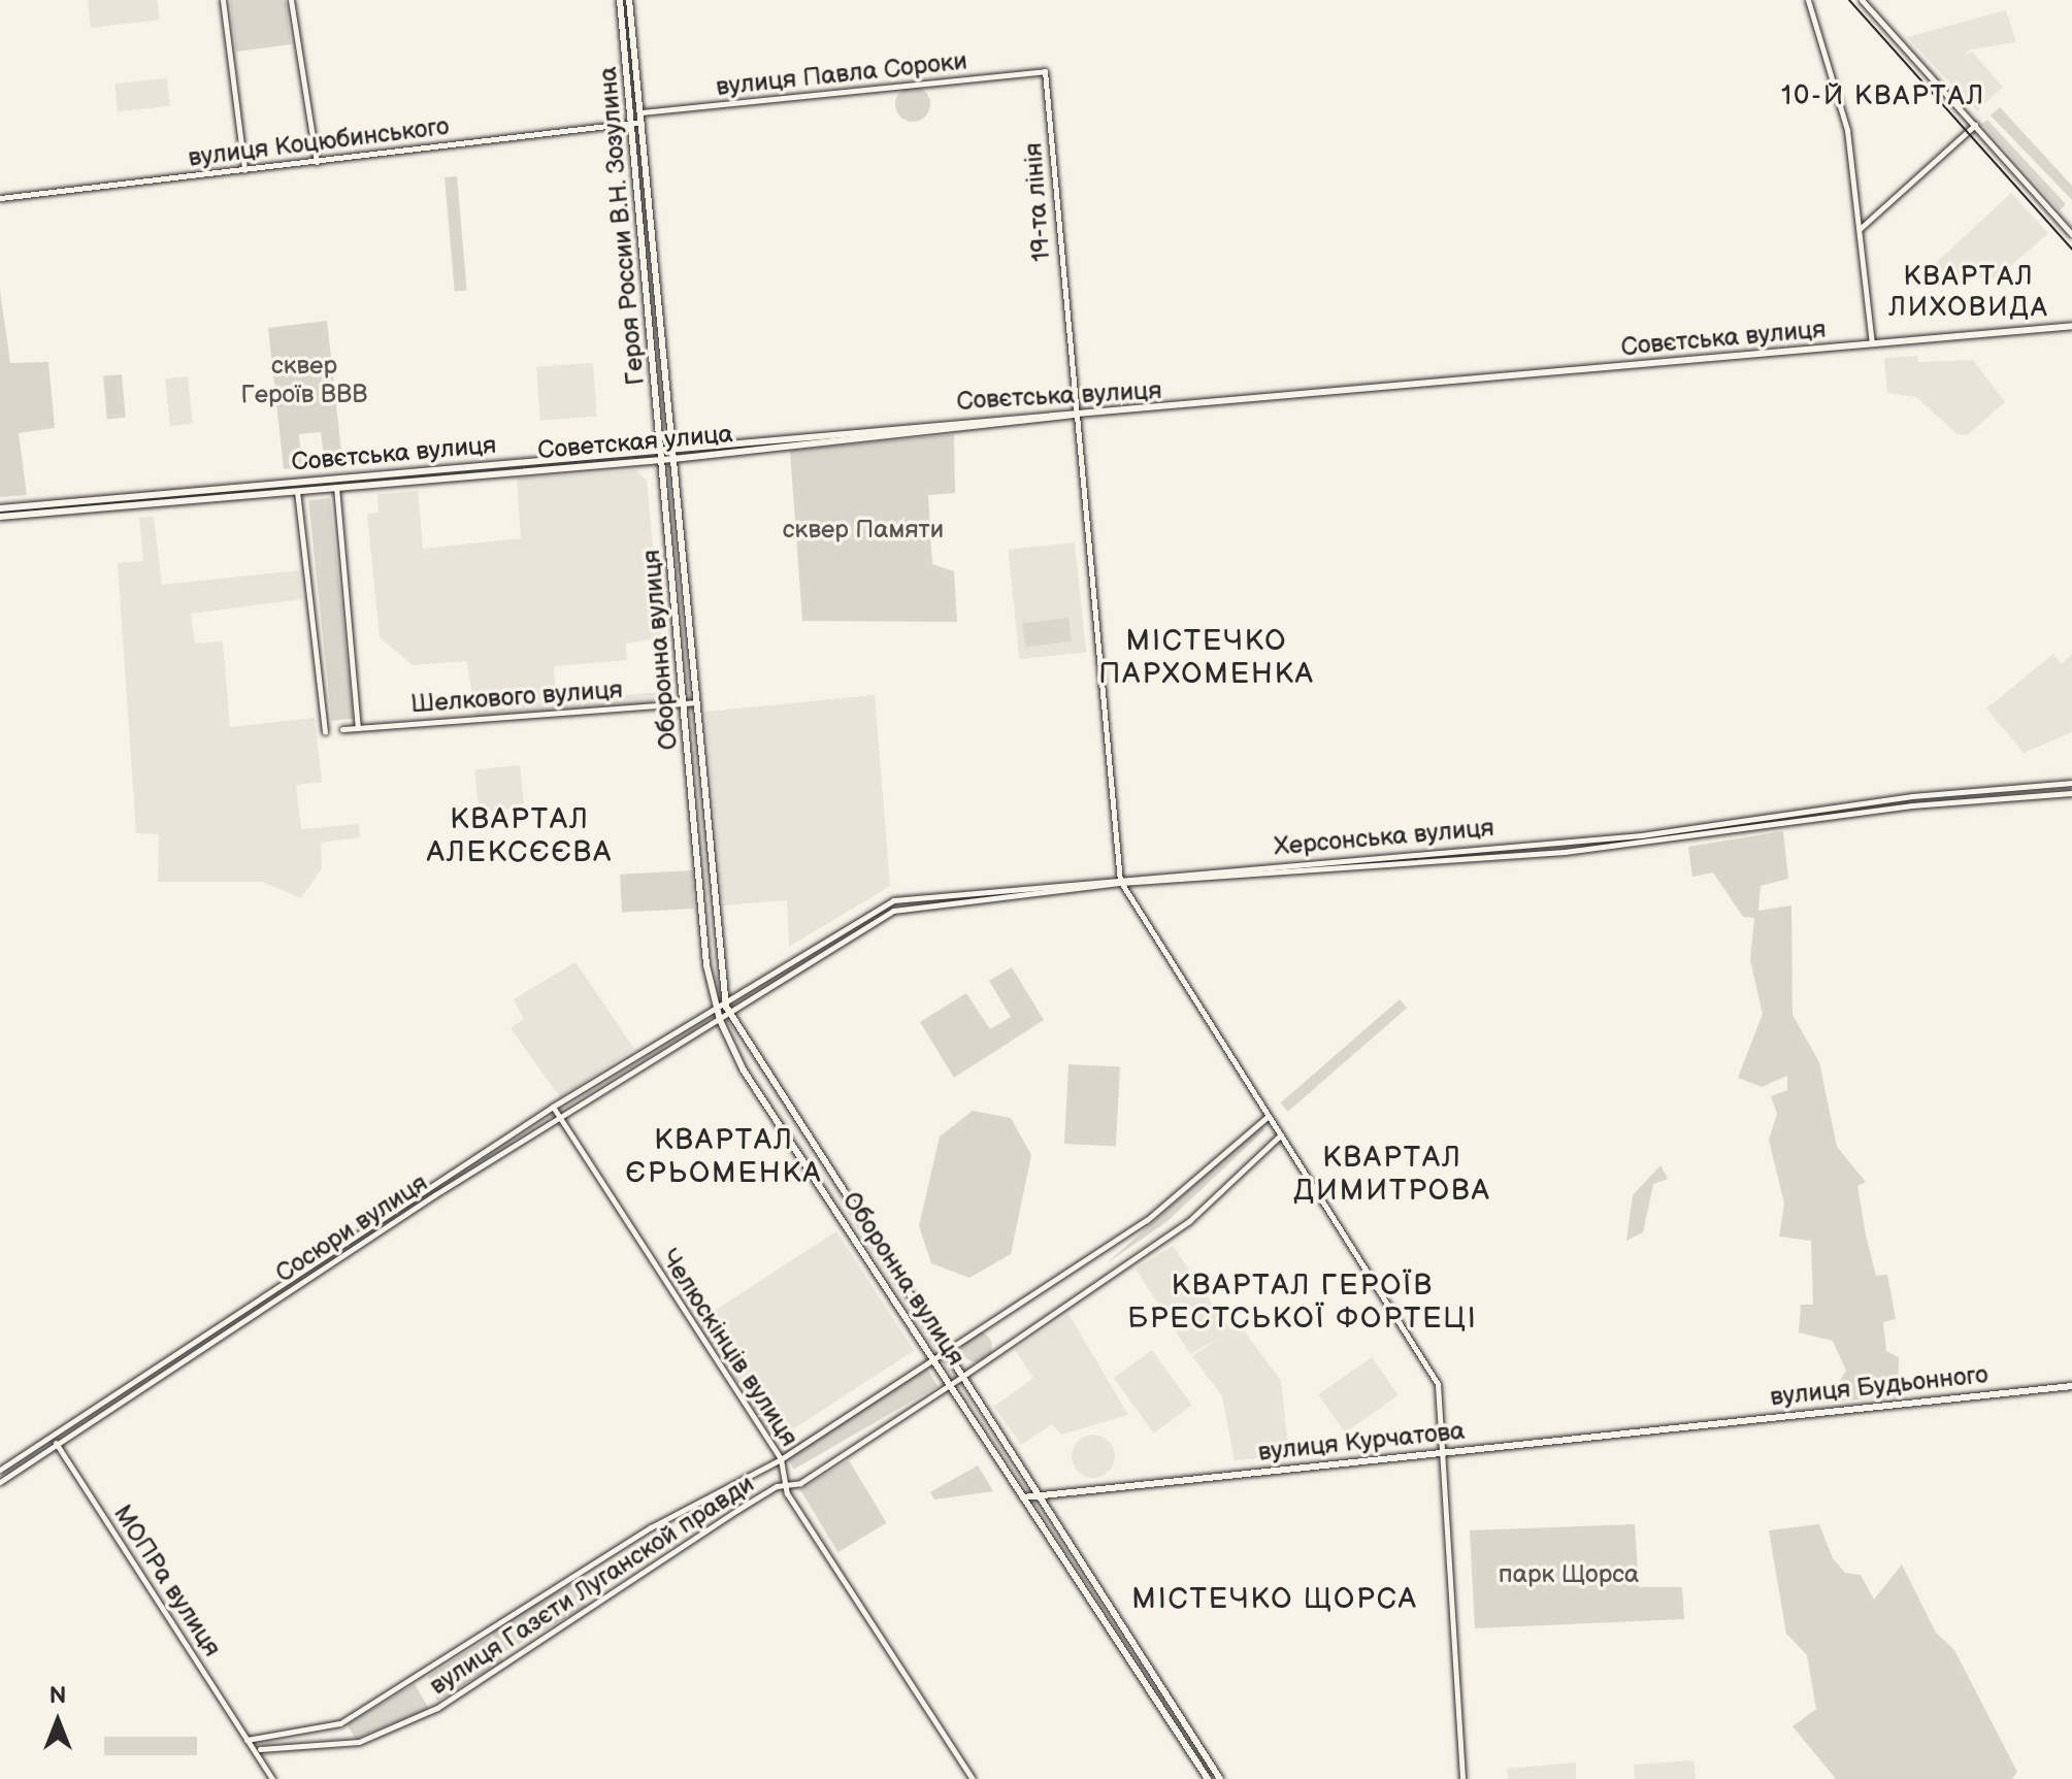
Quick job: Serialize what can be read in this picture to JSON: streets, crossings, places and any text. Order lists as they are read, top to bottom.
{
  "streets": {
    "main road": [
      "Героя России В.Н. Зозулина",
      "Совєтська вулиця",
      "Советская улица",
      "Оборонна вулиця",
      "вулиця Будьонного",
      "вулиця Курчатова"
    ],
    "street": [
      "вулиця Павла Сороки",
      "вулиця Коцюбинського",
      "19-та лінія",
      "Шелкового вулиця",
      "Херсонська вулиця",
      "Сосюри вулиця",
      "Челюскінців вулиця",
      "МОПРа вулиця",
      "вулиця Газєти Луганской правди"
    ]
  },
  "crossings": [
    ["вулиця Павла Сороки", "19-та лінія"],
    ["вулиця Павла Сороки", "Героя России В.Н. Зозулина"],
    ["вулиця Коцюбинського", "Героя России В.Н. Зозулина"],
    ["19-та лінія", "Совєтська вулиця"],
    ["19-та лінія", "Советская улица"],
    ["19-та лінія", "Херсонська вулиця"],
    ["19-та лінія", "вулиця Курчатова"],
    ["19-та лінія", "вулиця Газєти Луганской правди"],
    ["Героя России В.Н. Зозулина", "Совєтська вулиця"],
    ["Героя России В.Н. Зозулина", "Советская улица"],
    ["Героя России В.Н. Зозулина", "Оборонна вулиця"],
    ["Совєтська вулиця", "Советская улица"],
    ["Советская улица", "Оборонна вулиця"],
    ["Оборонна вулиця", "Шелкового вулиця"],
    ["Оборонна вулиця", "Херсонська вулиця"],
    ["Оборонна вулиця", "Сосюри вулиця"],
    ["Оборонна вулиця", "вулиця Курчатова"],
    ["Оборонна вулиця", "вулиця Газєти Луганской правди"],
    ["Херсонська вулиця", "Сосюри вулиця"],
    ["Сосюри вулиця", "Челюскінців вулиця"],
    ["Сосюри вулиця", "МОПРа вулиця"],
    ["Челюскінців вулиця", "вулиця Газєти Луганской правди"],
    ["вулиця Будьонного", "вулиця Курчатова"],
    ["МОПРа вулиця", "вулиця Газєти Луганской правди"]
  ],
  "districts": [
    "10-Й КВАРТАЛ",
    "КВАРТАЛ ЛИХОВИДА",
    "МІСТЕЧКО ПАРХОМЕНКА",
    "КВАРТАЛ АЛЕКСЄЄВА",
    "КВАРТАЛ ЄРЬОМЕНКА",
    "КВАРТАЛ ДИМИТРОВА",
    "КВАРТАЛ ГЕРОЇВ БРЕСТСЬКОЇ ФОРТЕЦІ",
    "МІСТЕЧКО ЩОРСА"
  ],
  "parks": ["сквер Героїв ВВВ", "сквер Памяти", "парк Щорса"],
  "north": "top"
}
